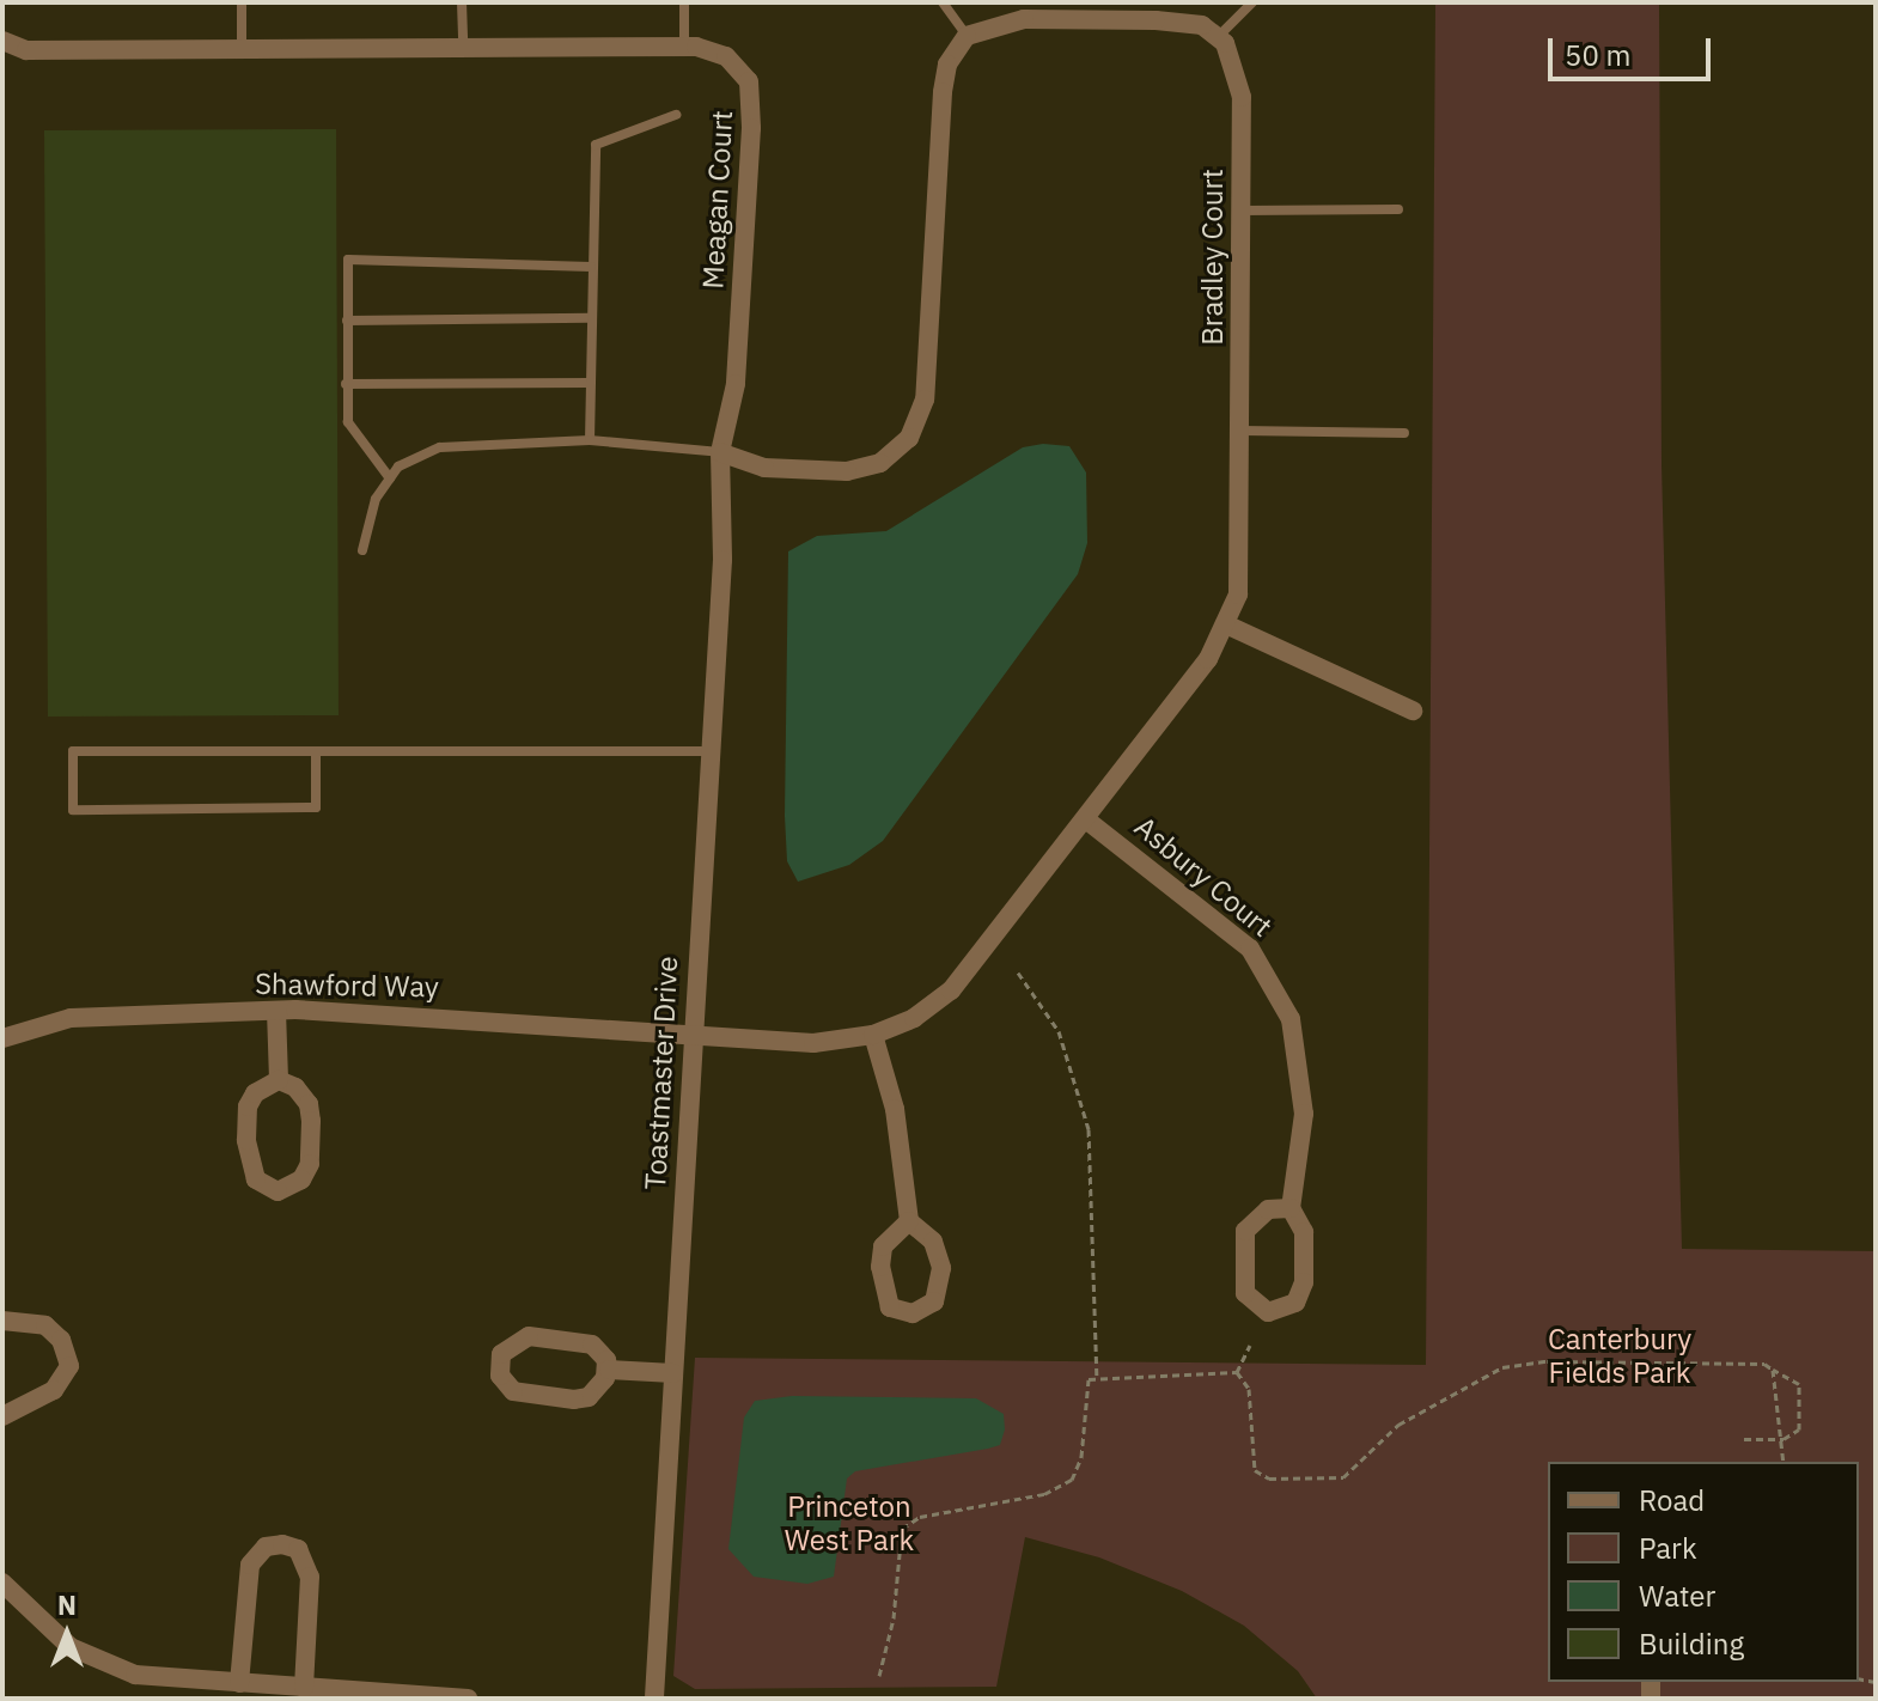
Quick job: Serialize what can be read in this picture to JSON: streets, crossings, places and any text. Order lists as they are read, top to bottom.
{
  "streets": {
    "street": [
      "Meagan Court",
      "Bradley Court",
      "Asbury Court",
      "Shawford Way",
      "Toastmaster Drive"
    ]
  },
  "crossings": [
    ["Meagan Court", "Toastmaster Drive"],
    ["Bradley Court", "Asbury Court"],
    ["Bradley Court", "Shawford Way"],
    ["Bradley Court", "Toastmaster Drive"],
    ["Shawford Way", "Toastmaster Drive"]
  ],
  "parks": ["Canterbury Fields Park", "Princeton West Park"],
  "legend": [
    "Road",
    "Park",
    "Water",
    "Building"
  ],
  "scale_bar": "50 m",
  "north": "top"
}
